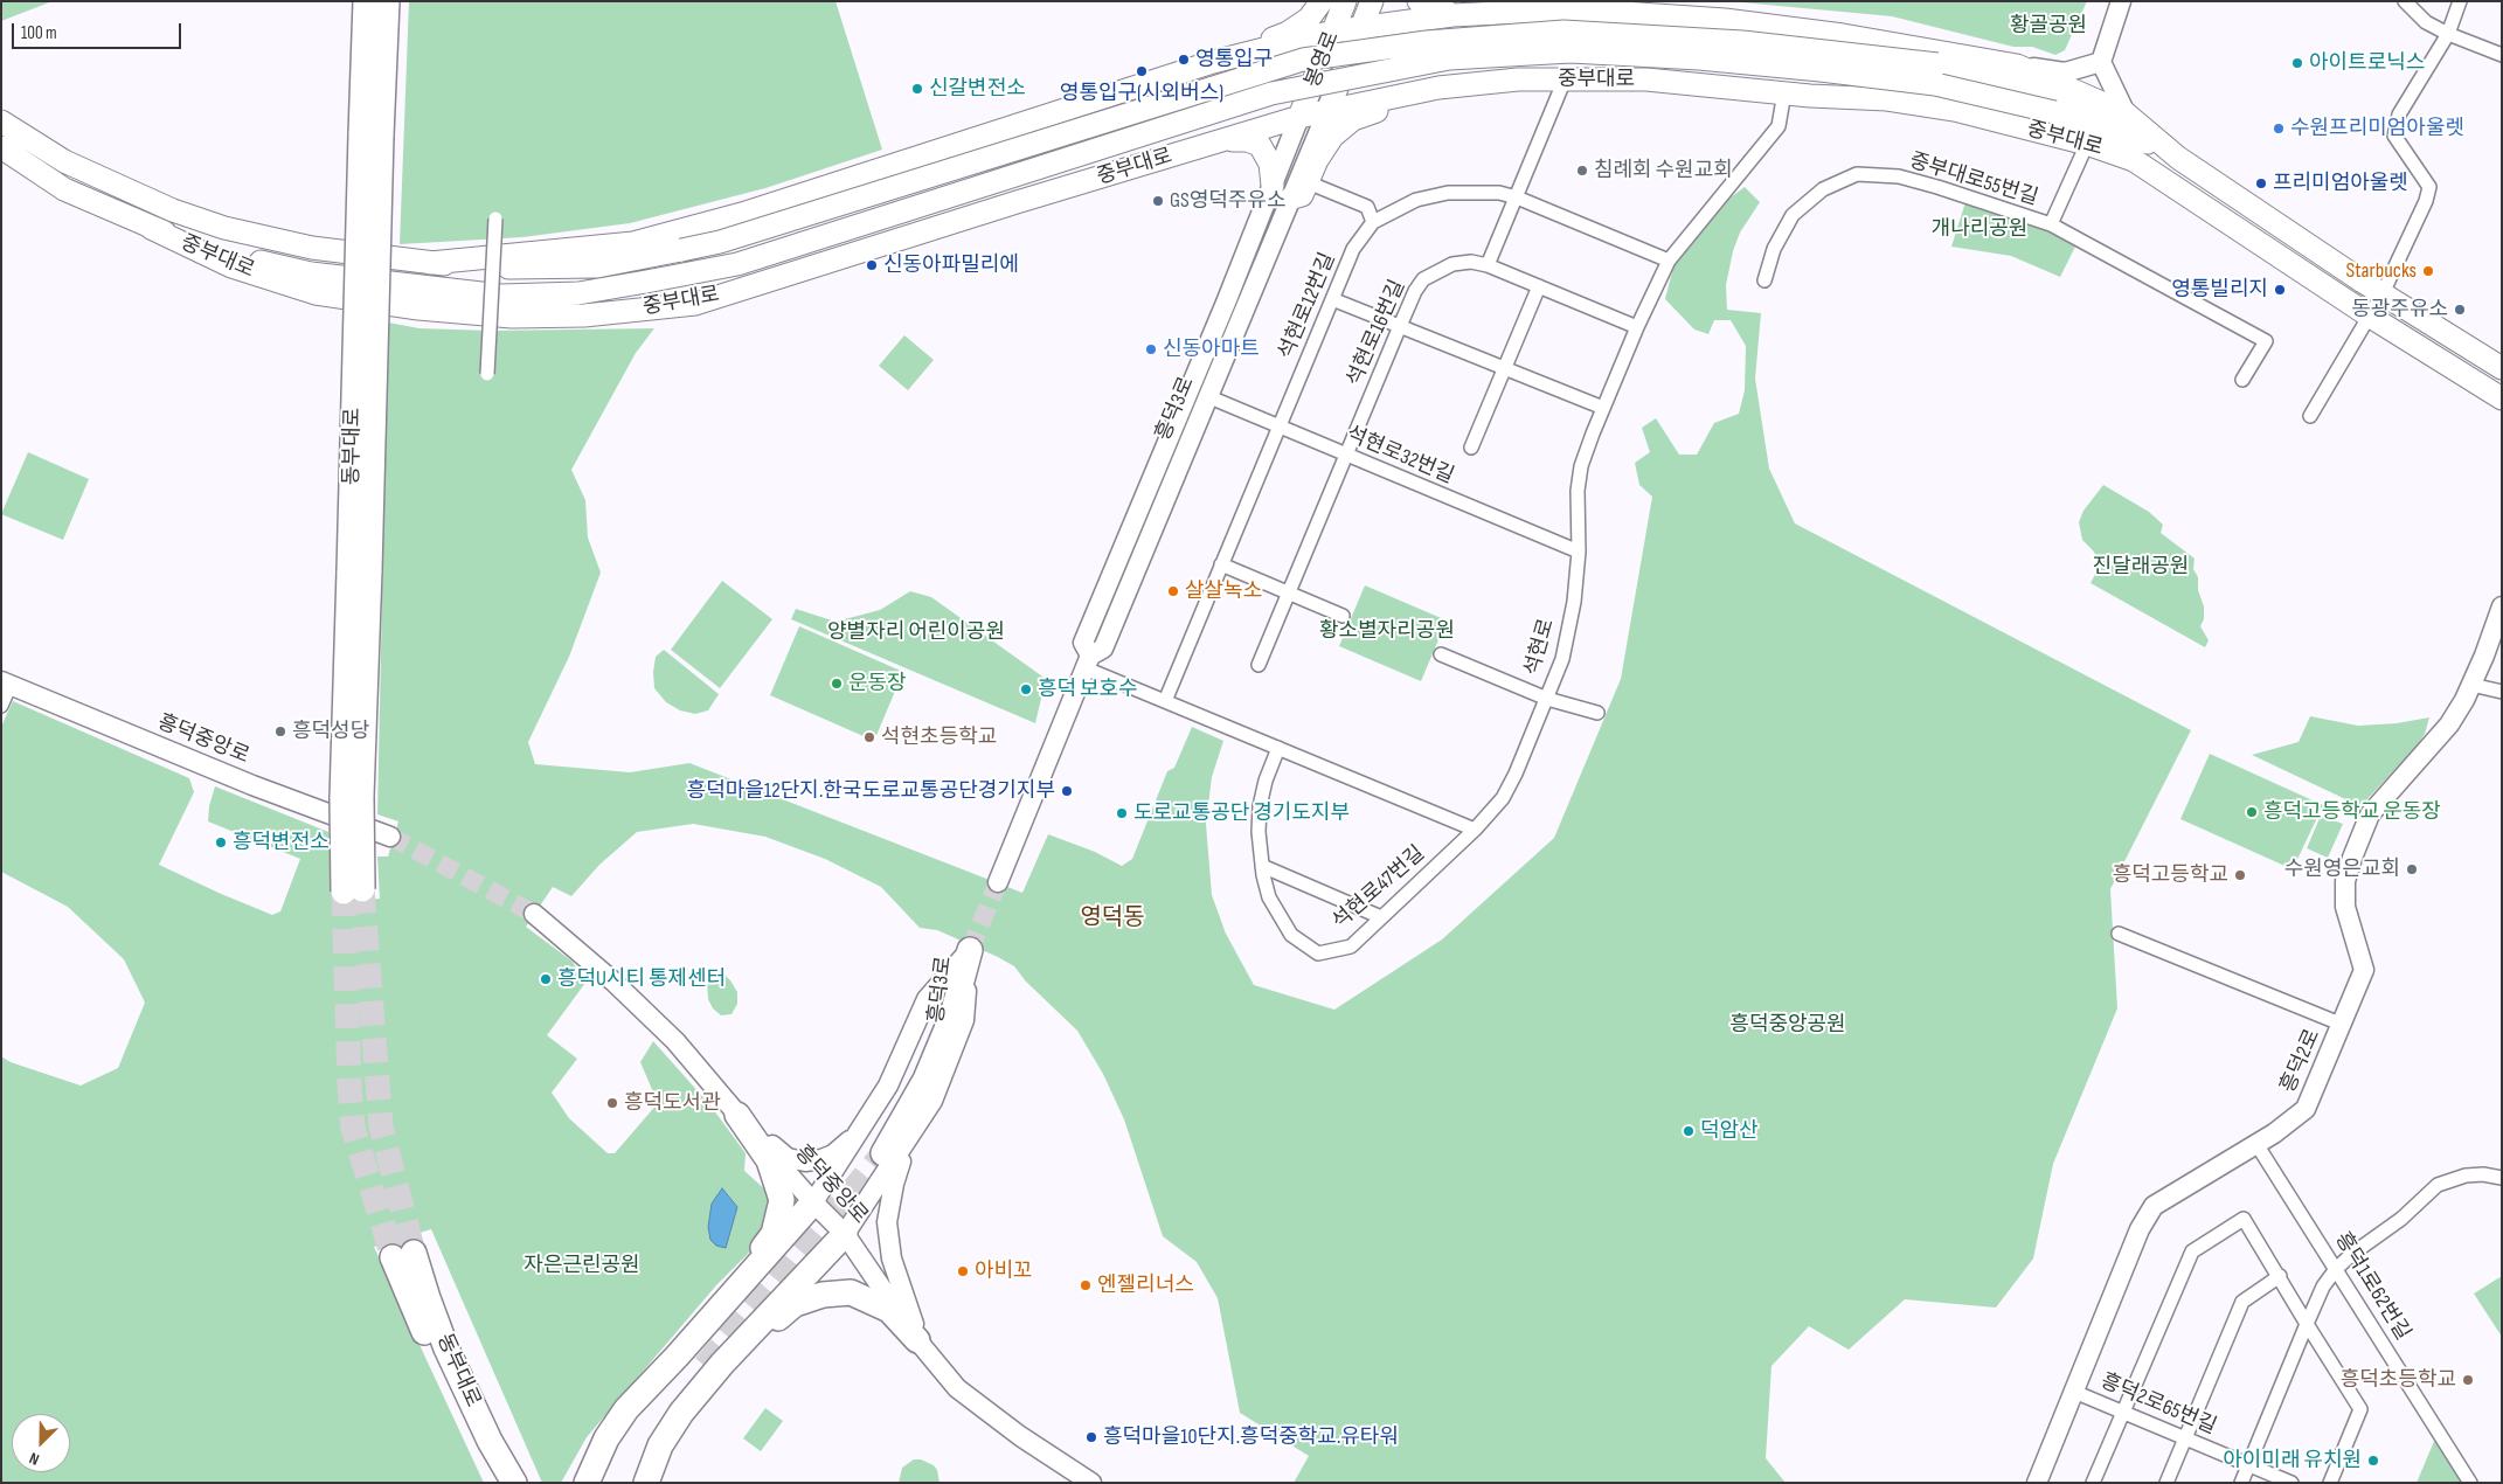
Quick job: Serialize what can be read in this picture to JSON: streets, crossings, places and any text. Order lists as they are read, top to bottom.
{
  "streets": {
    "highway": ["동부대로"],
    "main road": ["봉영로", "중부대로"],
    "street": [
      "중부대로55번길",
      "석현로12번길",
      "석현로16번길",
      "흥덕3로",
      "석현로32번길",
      "석현로",
      "흥덕중앙로",
      "석현로47번길",
      "흥덕2로",
      "흥덕1로62번길",
      "흥덕2로65번길"
    ]
  },
  "crossings": [
    ["봉영로", "중부대로"],
    ["봉영로", "흥덕3로"],
    ["중부대로", "중부대로55번길"],
    ["중부대로", "흥덕3로"],
    ["중부대로", "석현로"],
    ["석현로12번길", "석현로32번길"],
    ["석현로12번길", "석현로"],
    ["석현로16번길", "석현로32번길"],
    ["석현로16번길", "석현로"],
    ["흥덕3로", "석현로32번길"],
    ["흥덕3로", "흥덕중앙로"],
    ["석현로32번길", "석현로"],
    ["석현로", "석현로47번길"],
    ["흥덕2로", "흥덕1로62번길"],
    ["흥덕2로", "흥덕2로65번길"]
  ],
  "districts": ["영덕동"],
  "parks": [
    "황골공원",
    "개나리공원",
    "진달래공원",
    "황소별자리공원",
    "양별자리 어린이공원",
    "흥덕중앙공원",
    "자은근린공원"
  ],
  "places": [
    "영통입구",
    "아이트로닉스",
    "영통입구(시외버스)",
    "신갈변전소",
    "수원프리미엄아울렛",
    "침례회 수원교회",
    "프리미엄아울렛",
    "GS영덕주유소",
    "신동아파밀리에",
    "Starbucks",
    "영통빌리지",
    "동광주유소",
    "신동아마트",
    "살살녹소",
    "운동장",
    "흥덕 보호수",
    "흥덕성당",
    "석현초등학교",
    "흥덕마을12단지.한국도로교통공단경기지부",
    "흥덕고등학교 운동장",
    "도로교통공단 경기도지부",
    "흥덕변전소",
    "수원영은교회",
    "흥덕고등학교",
    "흥덕U시티 통제센터",
    "흥덕도서관",
    "덕암산",
    "아비꼬",
    "엔젤리너스",
    "흥덕초등학교",
    "흥덕마을10단지.흥덕중학교.유타워",
    "아이미래 유치원"
  ],
  "scale_bar": "100 m",
  "north": "bottom left"
}
